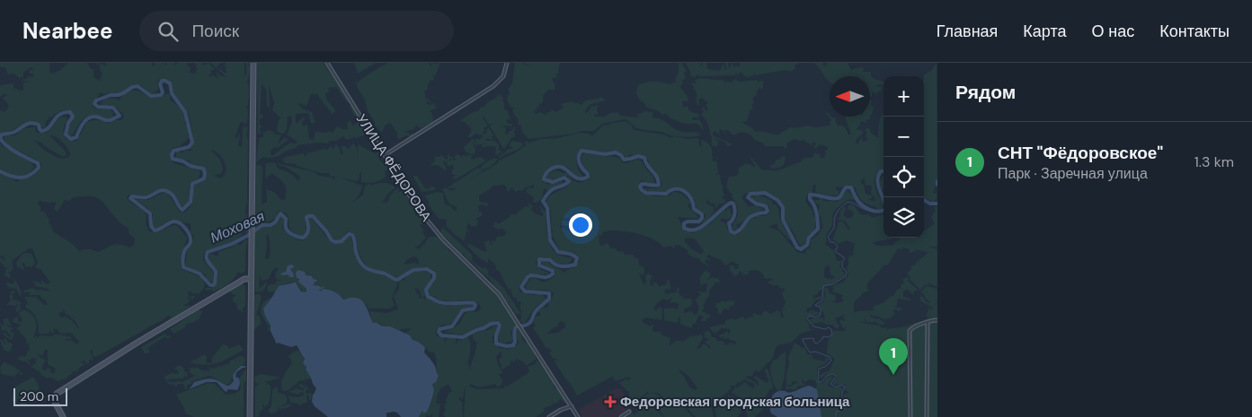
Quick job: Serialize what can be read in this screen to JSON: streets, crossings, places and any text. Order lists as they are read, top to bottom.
{
  "streets": {
    "street": ["УЛИЦА ФЁДОРОВА"]
  },
  "water": ["Моховая"],
  "places": {
    "health": ["Федоровская городская больница"]
  },
  "scale_bar": "200 m",
  "north": "left",
  "page": {
    "header": "Nearbee",
    "search": "Поиск",
    "nav": [
      "Главная",
      "Карта",
      "О нас",
      "Контакты"
    ],
    "heading": "Рядом",
    "map_buttons": ["+", "−"],
    "list": [
      {
        "mark": "1",
        "name": "СНТ \"Фёдоровское\"",
        "note": "Парк · Заречная улица",
        "value": "1.3 km"
      }
    ],
    "pins": "1",
    "scale": "200 m"
  }
}
